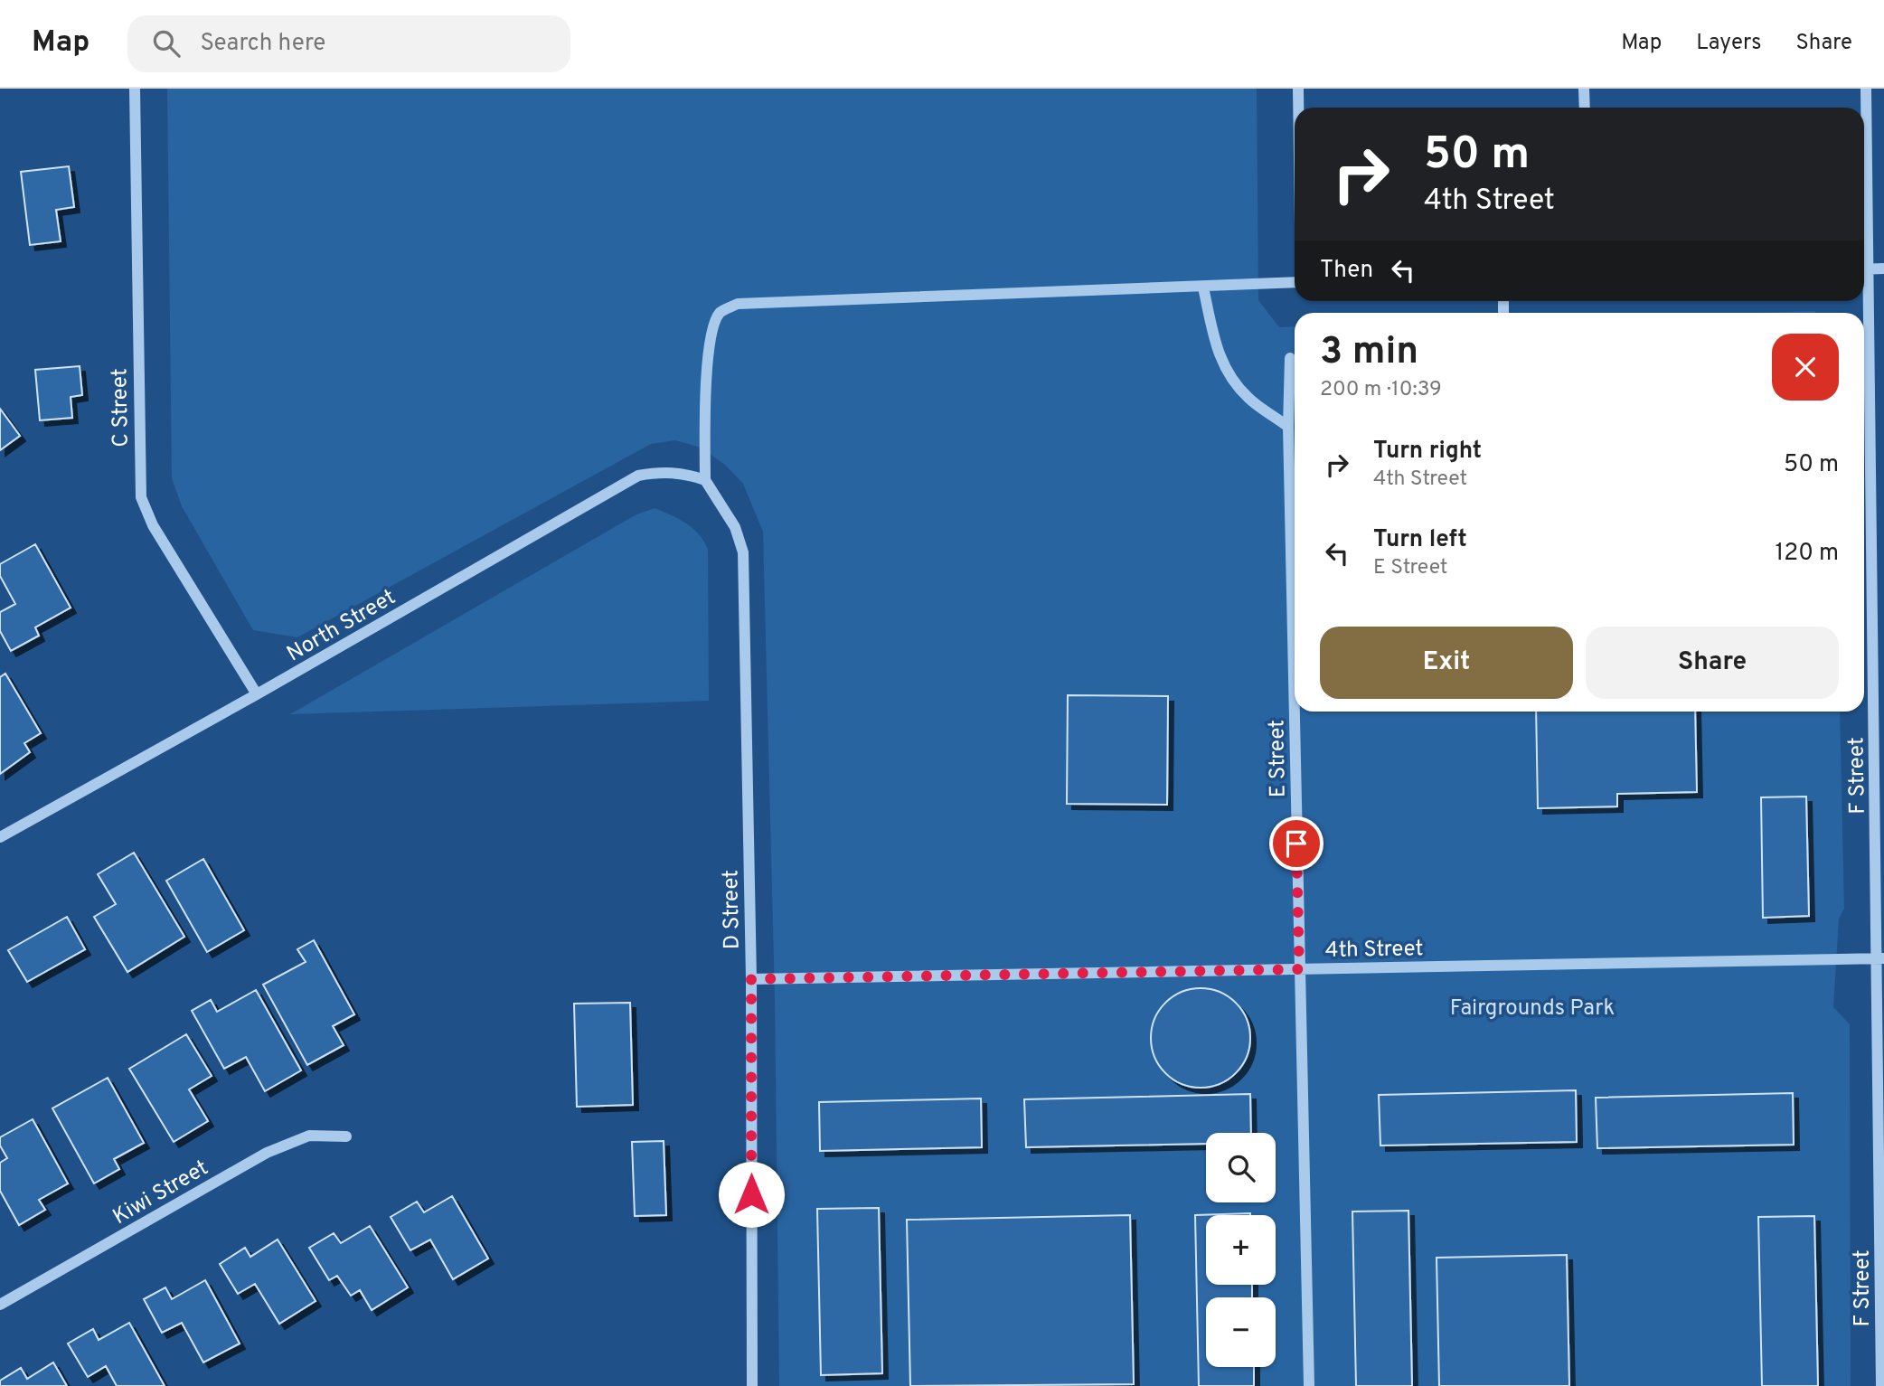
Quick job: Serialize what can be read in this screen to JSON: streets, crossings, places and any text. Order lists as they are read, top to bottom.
{
  "streets": {
    "street": [
      "C Street",
      "North Street",
      "E Street",
      "F Street",
      "D Street",
      "4th Street",
      "Kiwi Street"
    ]
  },
  "crossings": [
    ["C Street", "North Street"],
    ["North Street", "D Street"],
    ["E Street", "4th Street"],
    ["F Street", "4th Street"],
    ["D Street", "4th Street"]
  ],
  "parks": ["Fairgrounds Park"],
  "page": {
    "header": "Map",
    "search": "Search here",
    "nav": ["Map", "Layers", "Share"],
    "turn": ["50 m", "4th Street"],
    "then": "Then",
    "heading": ["3 min", "200 m · 10:39"],
    "list": [
      {
        "name": "Turn right",
        "note": "4th Street",
        "value": "50 m"
      },
      {
        "name": "Turn left",
        "note": "E Street",
        "value": "120 m"
      }
    ],
    "buttons": ["Exit", "Share"],
    "map_buttons": ["+", "−"]
  }
}
